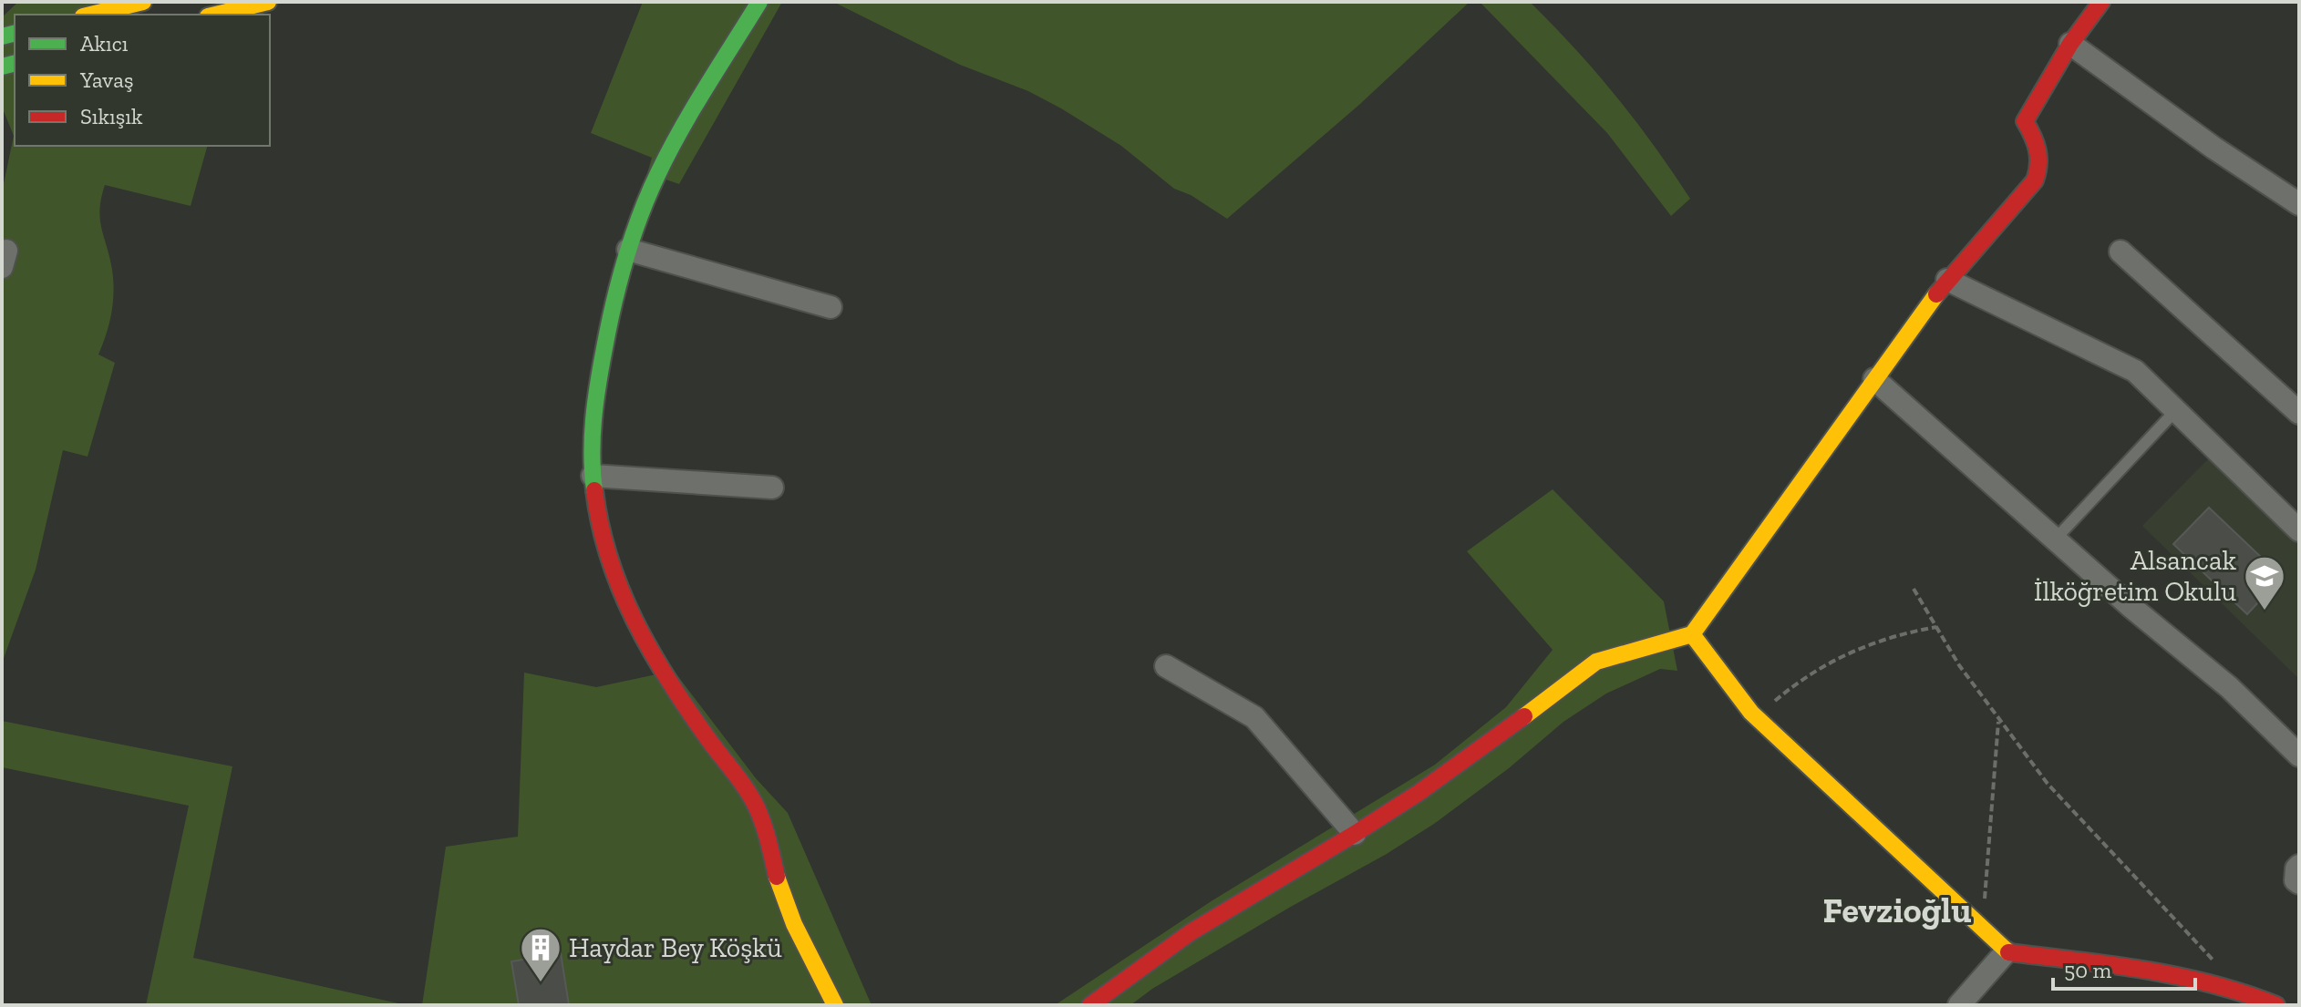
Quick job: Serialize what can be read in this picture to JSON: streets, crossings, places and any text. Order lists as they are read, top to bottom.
{
  "districts": ["Fevzioğlu"],
  "places": {
    "school or university": ["Alsancak İlköğretim Okulu"],
    "building": ["Haydar Bey Köşkü"]
  },
  "legend": ["Akıcı", "Yavaş", "Sıkışık"],
  "scale_bar": "50 m"
}
